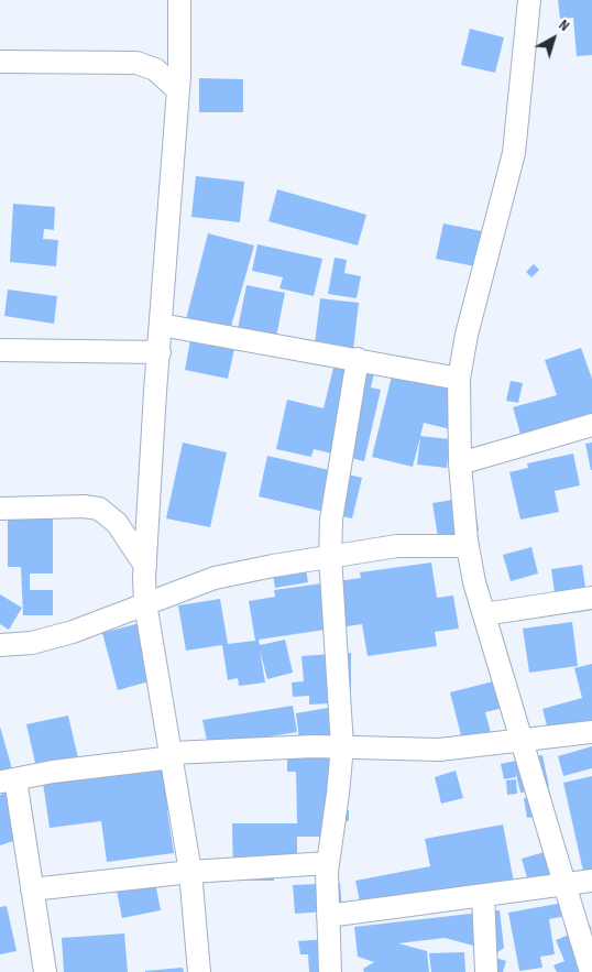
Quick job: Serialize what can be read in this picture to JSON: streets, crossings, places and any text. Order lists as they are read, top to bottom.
{
  "north": "top right"
}
